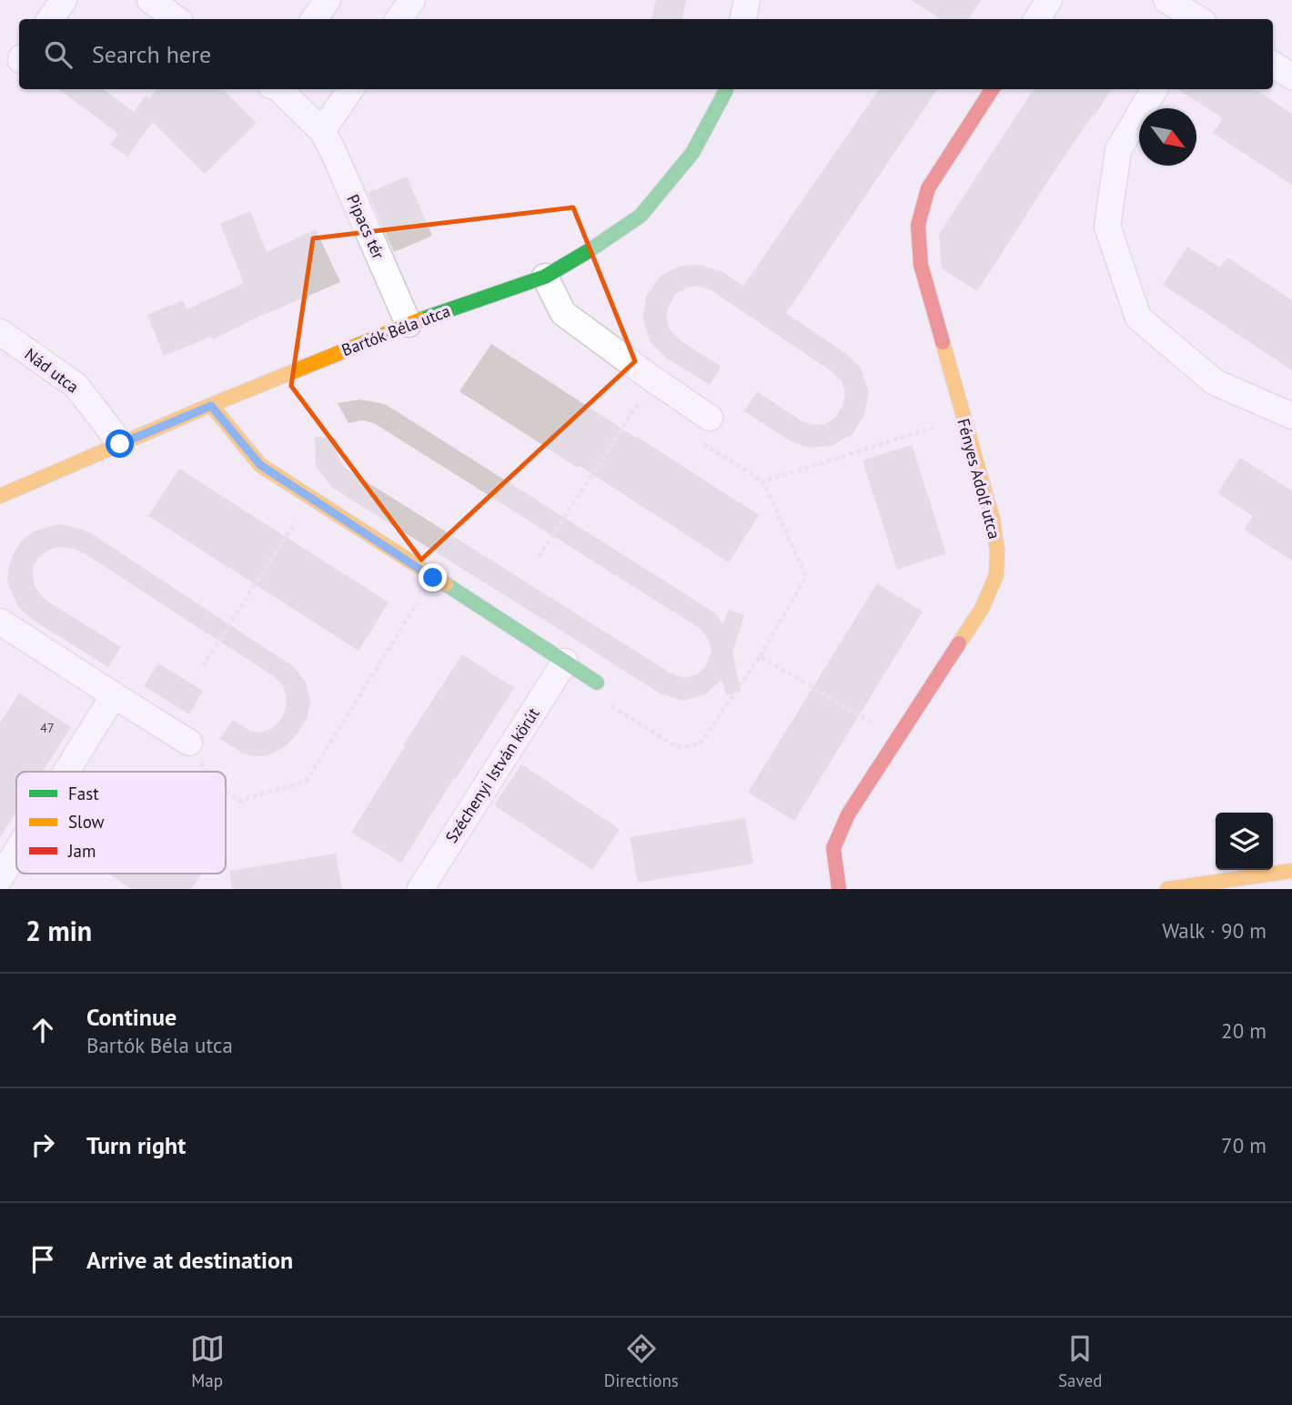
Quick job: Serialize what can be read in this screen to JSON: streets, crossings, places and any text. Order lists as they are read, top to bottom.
{
  "streets": {
    "street": [
      "Pipacs tér",
      "Bartók Béla utca",
      "Nád utca",
      "Fényes Adolf utca",
      "Széchenyi István körút"
    ]
  },
  "crossings": [
    ["Pipacs tér", "Bartók Béla utca"],
    ["Bartók Béla utca", "Nád utca"]
  ],
  "house_numbers": ["47"],
  "legend": ["Fast", "Slow", "Jam"],
  "north": "bottom right",
  "page": {
    "search": "Search here",
    "heading": ["2 min", "Walk · 90 m"],
    "list": [
      ["Continue", "Bartók Béla utca", "20 m"],
      ["Turn right", "70 m"],
      "Arrive at destination"
    ],
    "nav": ["Map", "Directions", "Saved"]
  }
}
